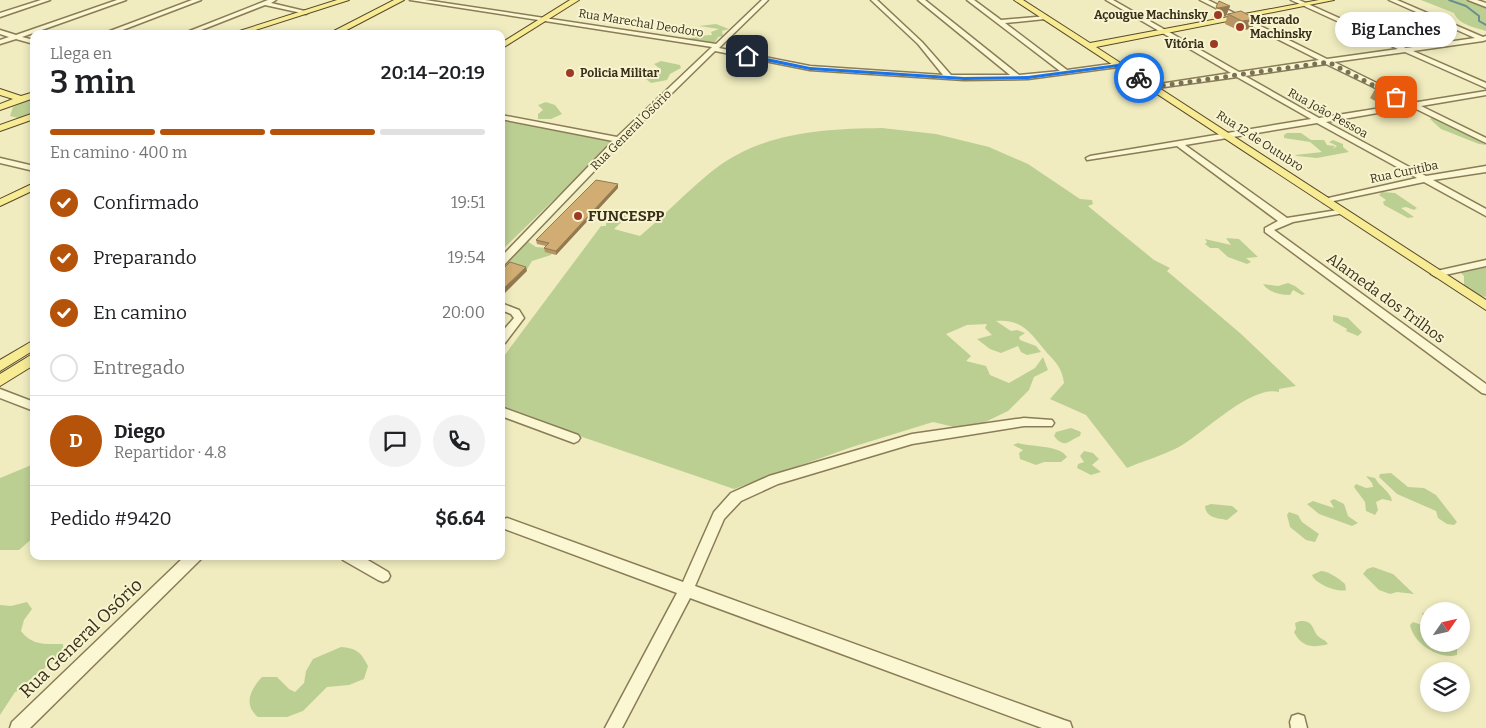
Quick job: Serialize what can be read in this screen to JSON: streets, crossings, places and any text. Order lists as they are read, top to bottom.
{
  "streets": {
    "main road": ["Rua 12 de Outubro"],
    "street": [
      "Rua Marechal Deodoro",
      "Rua João Pessoa",
      "Rua General Osório",
      "Rua Curitiba",
      "Alameda dos Trilhos"
    ]
  },
  "crossings": [
    ["Rua Marechal Deodoro", "Rua General Osório"],
    ["Rua Marechal Deodoro", "Rua 12 de Outubro"],
    ["Rua João Pessoa", "Rua Curitiba"],
    ["Rua 12 de Outubro", "Rua Curitiba"]
  ],
  "places": [
    "Açougue Machinsky",
    "Mercado Machinsky",
    "Vitória",
    "Policia Militar",
    "Big Lanches",
    "FUNCESPP"
  ],
  "north": "top right",
  "page": {
    "bubble": "Big Lanches",
    "heading": ["3 min", "Llega en", "20:14–20:19"],
    "panel": [
      "Diego",
      "Repartidor · 4.8",
      "Pedido #9420",
      "$6.64"
    ],
    "bar": "En camino · 400 m",
    "list": [
      ["Confirmado", "19:51"],
      ["Preparando", "19:54"],
      ["En camino", "20:00"],
      "Entregado"
    ],
    "round": "D"
  }
}
